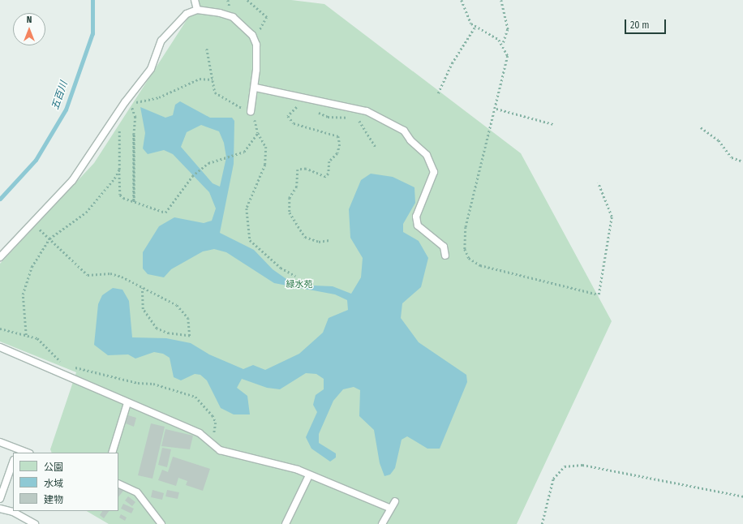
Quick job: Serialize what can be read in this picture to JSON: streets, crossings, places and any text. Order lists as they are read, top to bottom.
{
  "water": ["五百川"],
  "parks": ["緑水苑"],
  "legend": ["公園", "水域", "建物"],
  "scale_bar": "20 m",
  "north": "top"
}
